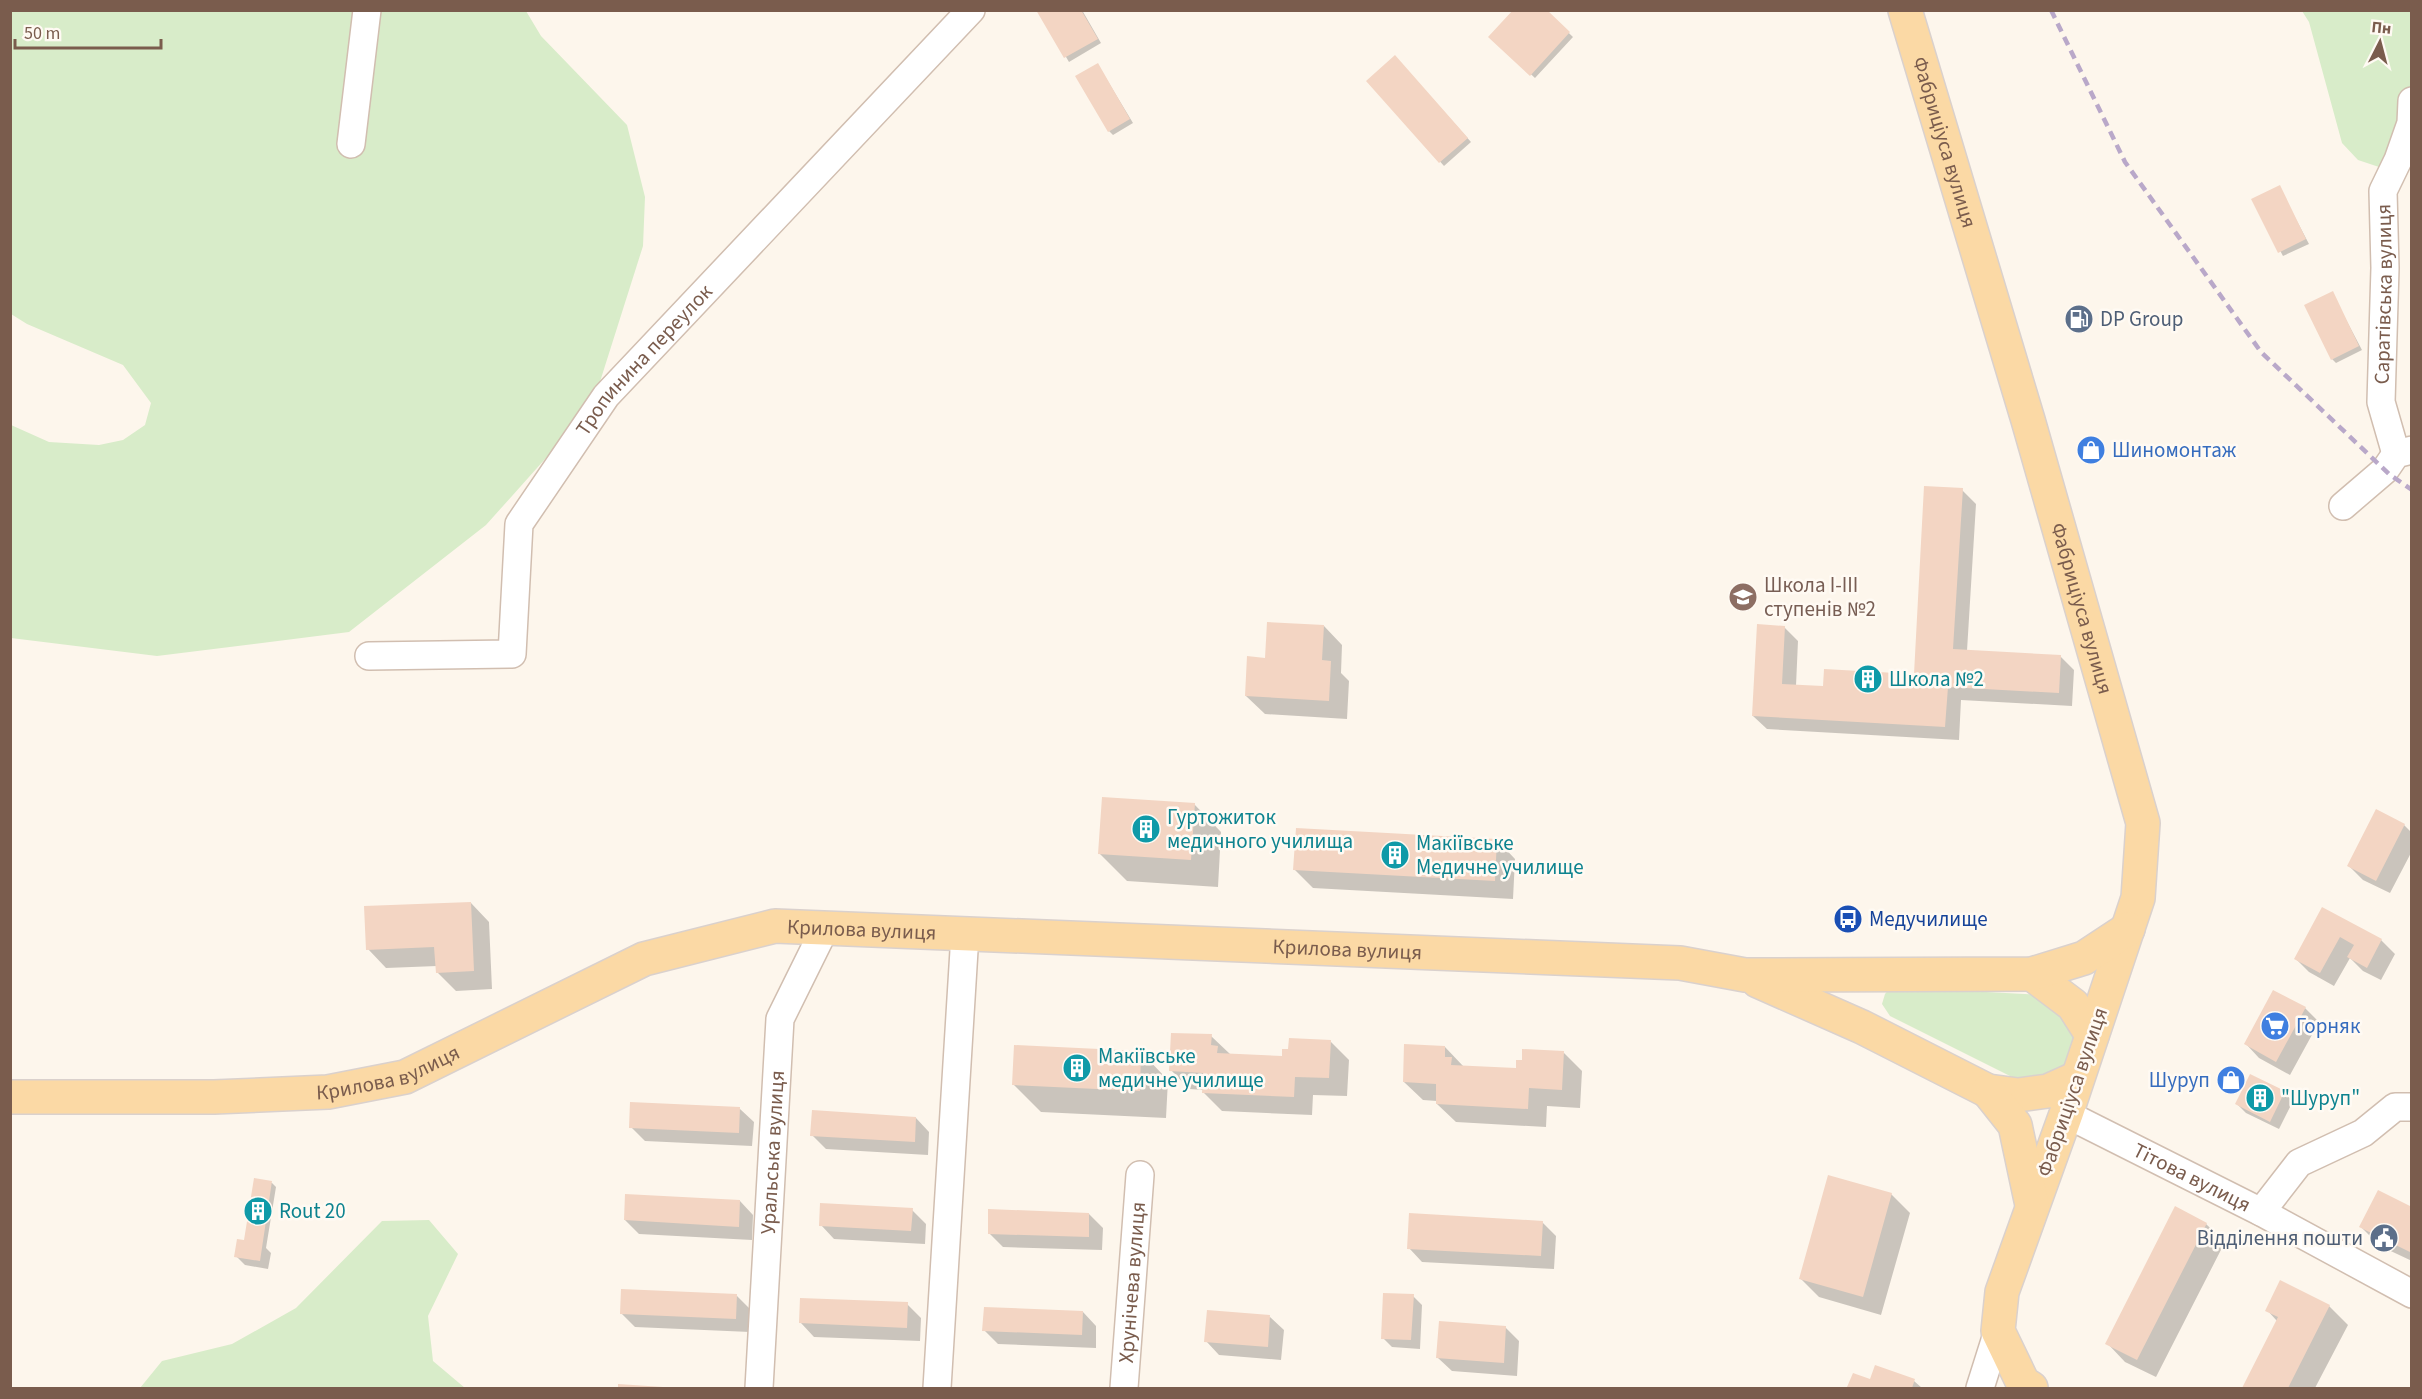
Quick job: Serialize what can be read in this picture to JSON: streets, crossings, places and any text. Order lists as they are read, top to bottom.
{
  "streets": {
    "main road": ["Фабриціуса вулиця", "Крилова вулиця"],
    "street": [
      "Саратівська вулиця",
      "Тропинина переулок",
      "Уральська вулиця",
      "Тітова вулиця",
      "Хрунічева вулиця"
    ]
  },
  "crossings": [
    ["Фабриціуса вулиця", "Тітова вулиця"],
    ["Крилова вулиця", "Уральська вулиця"]
  ],
  "places": {
    "fuel station": ["DP Group"],
    "shop": ["Шиномонтаж", "Шуруп"],
    "school or university": ["Школа I-III ступенів №2"],
    "building": [
      "Школа №2",
      "Гуртожиток медичного училища",
      "Макіївське Медичне училище",
      "Макіївське медичне училище",
      "\"Шуруп\"",
      "Rout 20"
    ],
    "bus stop": ["Медучилище"],
    "supermarket": ["Горняк"],
    "public building": ["Відділення пошти"]
  },
  "scale_bar": "50 m",
  "north": "top"
}
